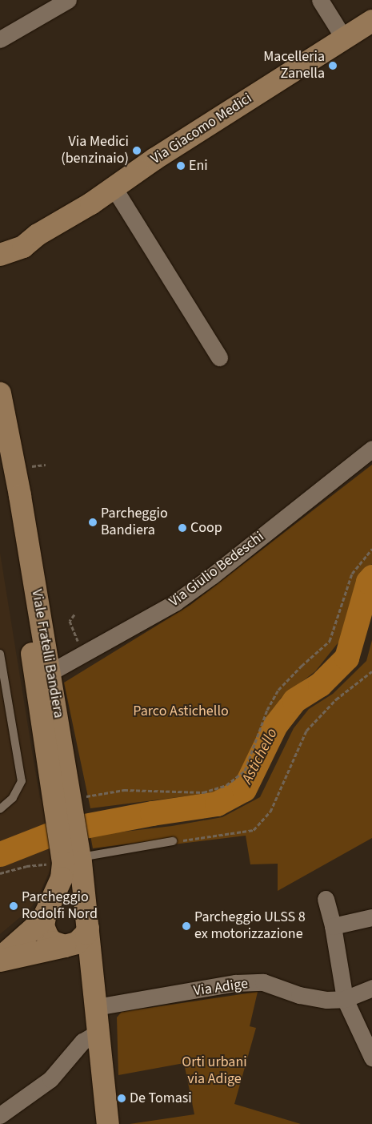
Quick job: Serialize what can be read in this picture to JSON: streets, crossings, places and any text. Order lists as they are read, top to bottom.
{
  "streets": {
    "main road": ["Via Giacomo Medici", "Viale Fratelli Bandiera"],
    "street": ["Via Giulio Bedeschi", "Via Adige"]
  },
  "crossings": [
    ["Via Giulio Bedeschi", "Viale Fratelli Bandiera"],
    ["Viale Fratelli Bandiera", "Via Adige"]
  ],
  "water": ["Astichello"],
  "parks": ["Parco Astichello", "Orti urbani via Adige"],
  "places": [
    "Macelleria Zanella",
    "Via Medici (benzinaio)",
    "Eni",
    "Parcheggio Bandiera",
    "Coop",
    "Parcheggio Rodolfi Nord",
    "Parcheggio ULSS 8 ex motorizzazione",
    "De Tomasi"
  ]
}
